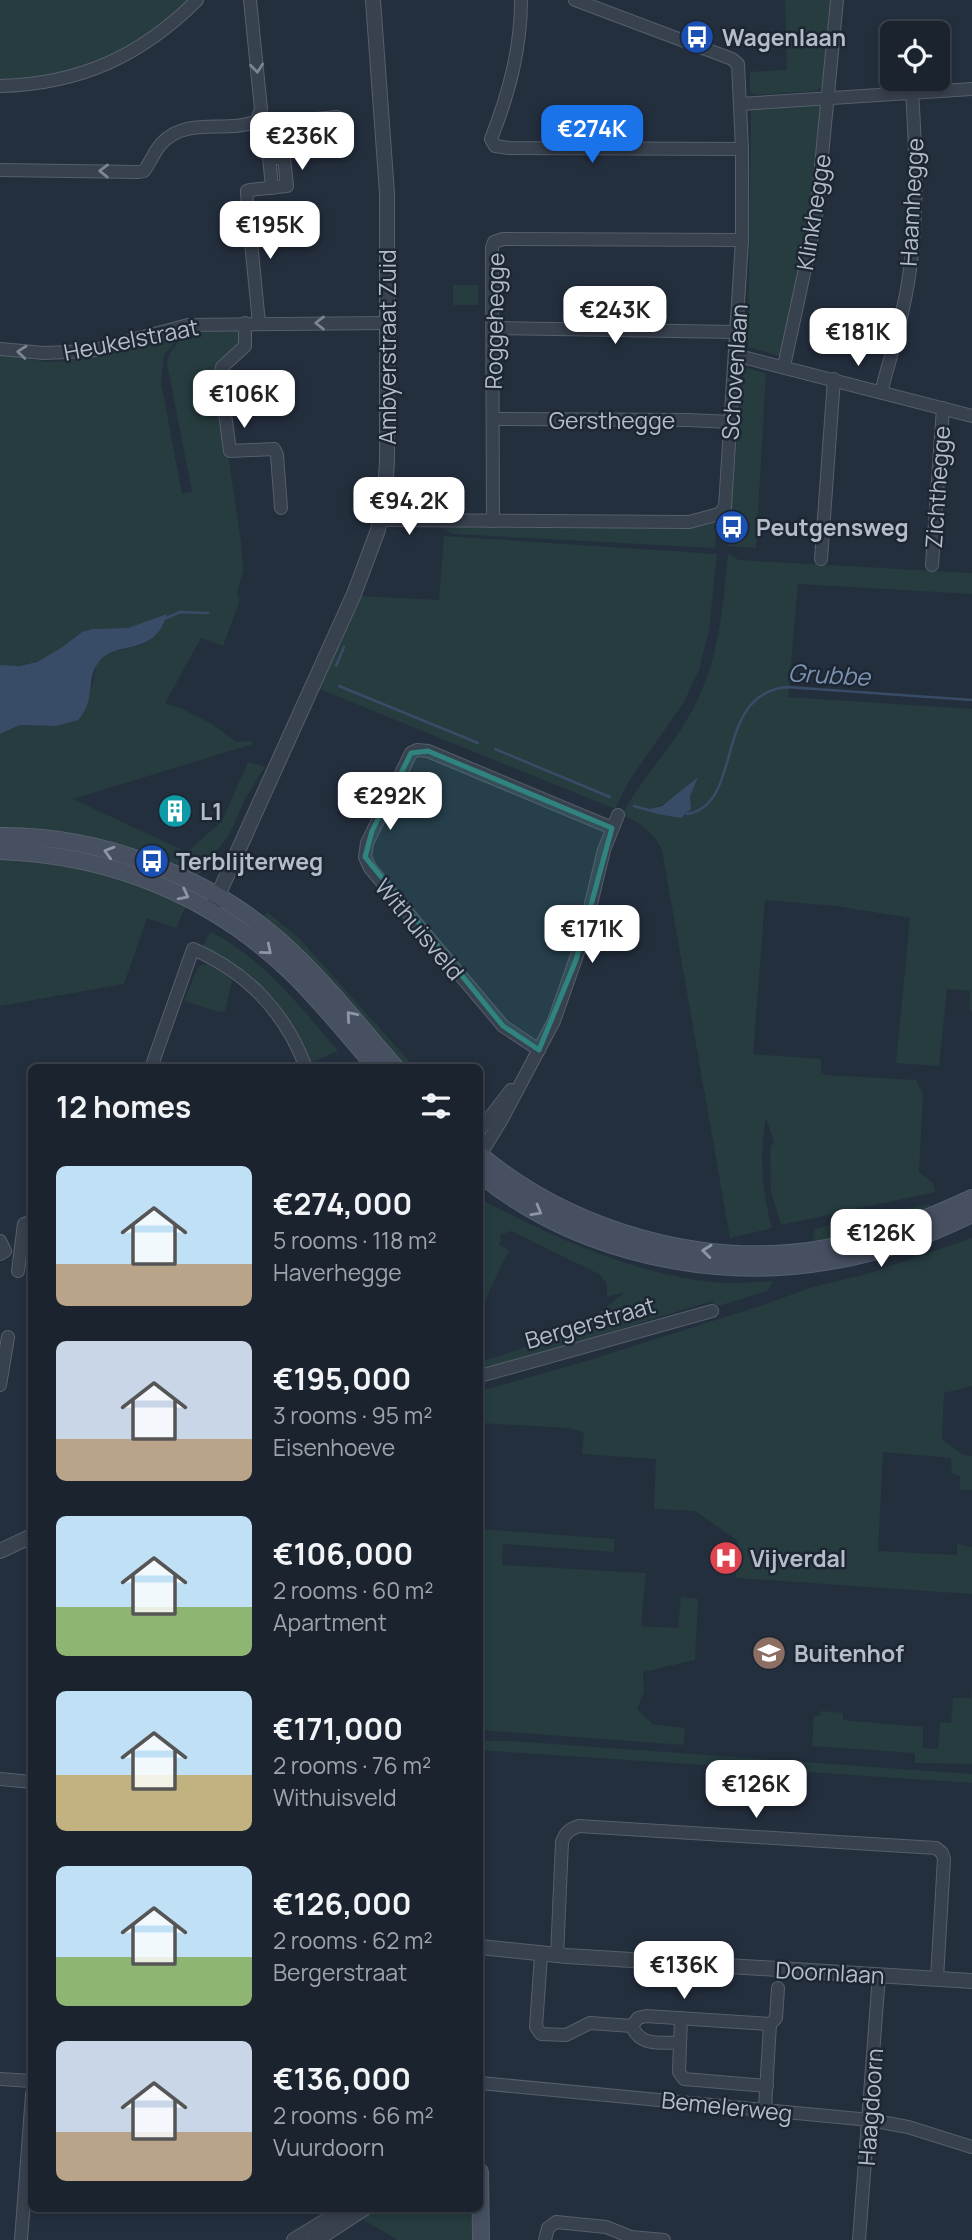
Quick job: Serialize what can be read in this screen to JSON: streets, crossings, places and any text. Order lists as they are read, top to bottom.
{
  "streets": {
    "street": [
      "Haamhegge",
      "Klinkhegge",
      "Roggehegge",
      "Heukelstraat",
      "Ambyerstraat Zuid",
      "Schovenlaan",
      "Gersthegge",
      "Zichthegge",
      "Withuisveld",
      "Bergerstraat",
      "Doornlaan",
      "Bemelerweg",
      "Haagdoorn"
    ]
  },
  "crossings": [
    ["Roggehegge", "Schovenlaan"],
    ["Roggehegge", "Gersthegge"],
    ["Heukelstraat", "Ambyerstraat Zuid"],
    ["Ambyerstraat Zuid", "Schovenlaan"],
    ["Schovenlaan", "Gersthegge"],
    ["Doornlaan", "Haagdoorn"],
    ["Bemelerweg", "Haagdoorn"]
  ],
  "one_way": ["Heukelstraat"],
  "water": ["Grubbe"],
  "places": {
    "bus stop": ["Wagenlaan", "Peutgensweg", "Terblijterweg"],
    "building": ["L1"],
    "hospital": ["Vijverdal"],
    "school or university": ["Buitenhof"]
  },
  "page": {
    "price": [
      "€274K",
      "€236K",
      "€195K",
      "€243K",
      "€181K",
      "€106K",
      "€94.2K",
      "€292K",
      "€171K",
      "€126K",
      "€126K",
      "€136K"
    ],
    "heading": "12 homes",
    "list": [
      {
        "name": "€274,000",
        "note": "5 rooms · 118 m² · Haverhegge"
      },
      {
        "name": "€195,000",
        "note": "3 rooms · 95 m² · Eisenhoeve"
      },
      {
        "name": "€106,000",
        "note": "2 rooms · 60 m² · Apartment"
      },
      {
        "name": "€171,000",
        "note": "2 rooms · 76 m² · Withuisveld"
      },
      {
        "name": "€126,000",
        "note": "2 rooms · 62 m² · Bergerstraat"
      },
      {
        "name": "€136,000",
        "note": "2 rooms · 66 m² · Vuurdoorn"
      }
    ]
  }
}
